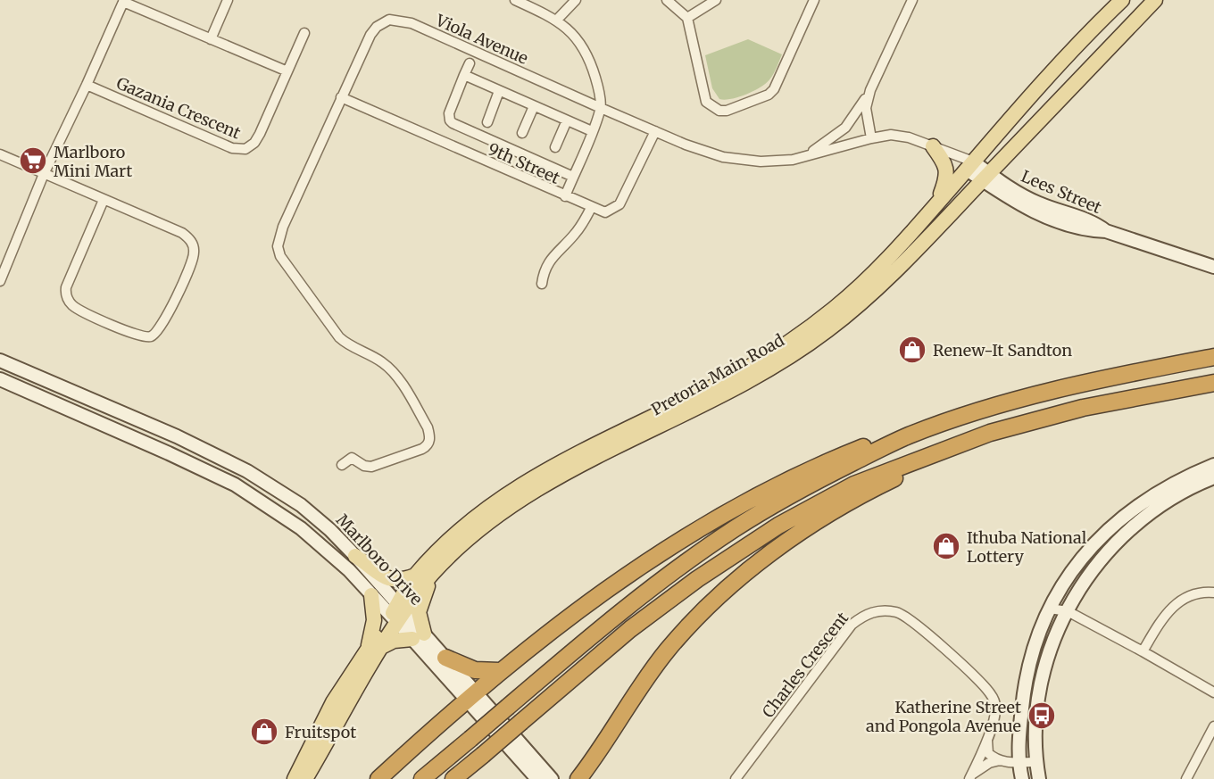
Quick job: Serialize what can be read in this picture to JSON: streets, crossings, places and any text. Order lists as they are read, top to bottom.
{
  "streets": {
    "main road": ["Lees Street", "Pretoria Main Road", "Marlboro Drive"],
    "street": [
      "Viola Avenue",
      "Gazania Crescent",
      "9th Street",
      "Charles Crescent"
    ]
  },
  "crossings": [
    ["Viola Avenue", "9th Street"],
    ["Viola Avenue", "Lees Street"],
    ["Viola Avenue", "Pretoria Main Road"],
    ["Lees Street", "Pretoria Main Road"],
    ["Pretoria Main Road", "Marlboro Drive"]
  ],
  "places": {
    "supermarket": ["Marlboro Mini Mart"],
    "shop": ["Renew-It Sandton", "Ithuba National Lottery", "Fruitspot"],
    "bus stop": ["Katherine Street and Pongola Avenue"]
  }
}
